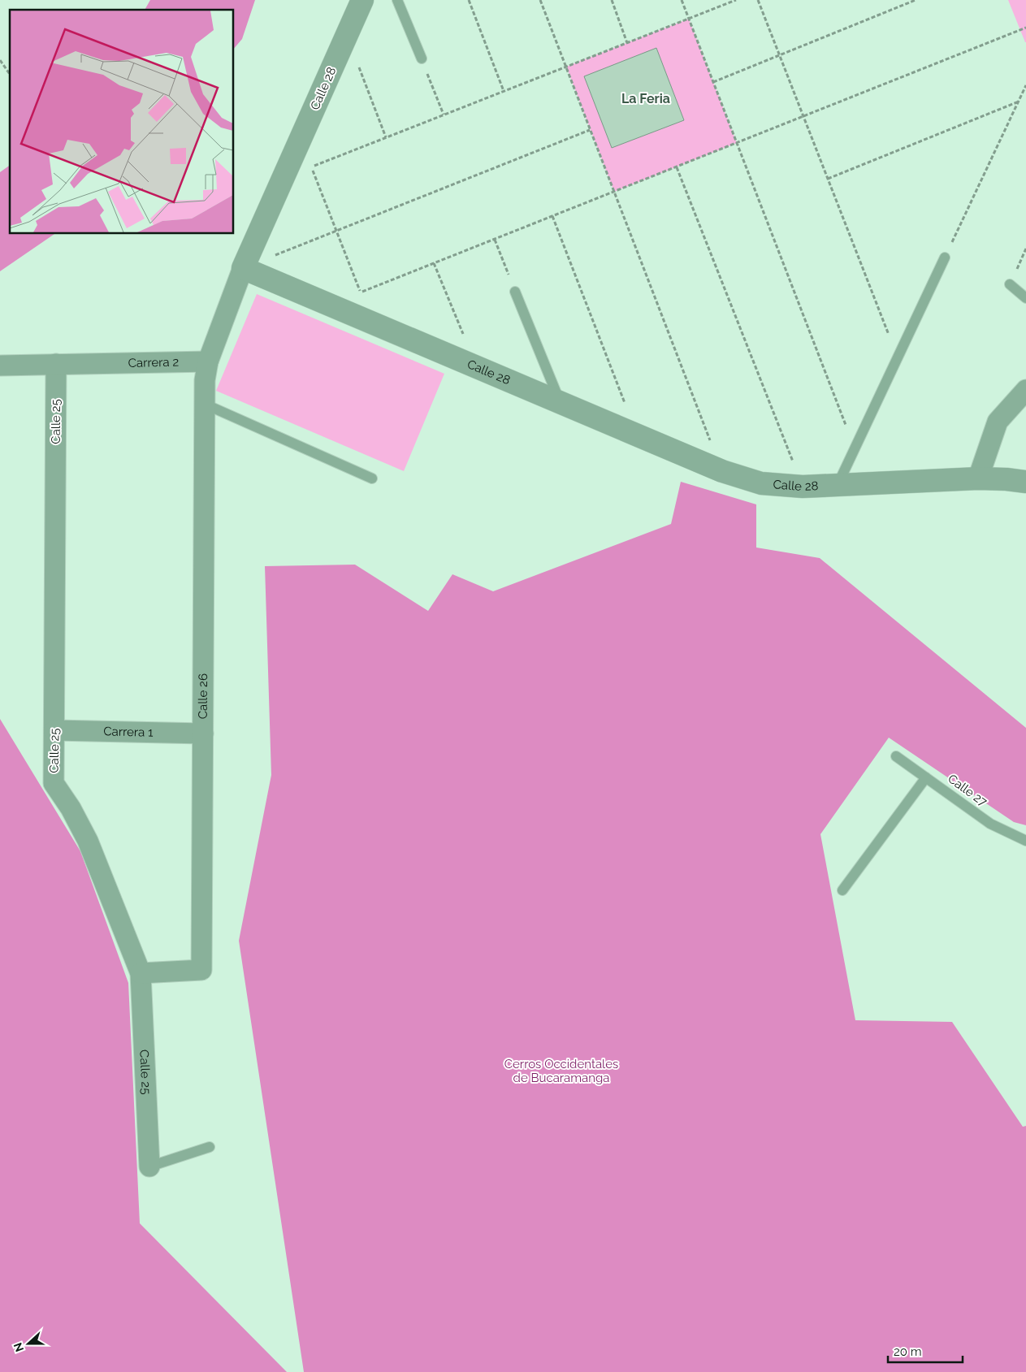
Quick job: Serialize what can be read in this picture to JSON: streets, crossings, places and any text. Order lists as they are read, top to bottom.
{
  "streets": {
    "street": [
      "Calle 28",
      "Carrera 2",
      "Calle 25",
      "Calle 26",
      "Carrera 1"
    ],
    "lane": ["Calle 27"]
  },
  "crossings": [
    ["Carrera 2", "Calle 25"],
    ["Carrera 2", "Calle 26"],
    ["Calle 25", "Calle 26"],
    ["Calle 25", "Carrera 1"],
    ["Calle 26", "Carrera 1"]
  ],
  "districts": ["La Feria"],
  "parks": ["Cerros Occidentales de Bucaramanga"],
  "scale_bar": "20 m",
  "north": "left"
}
